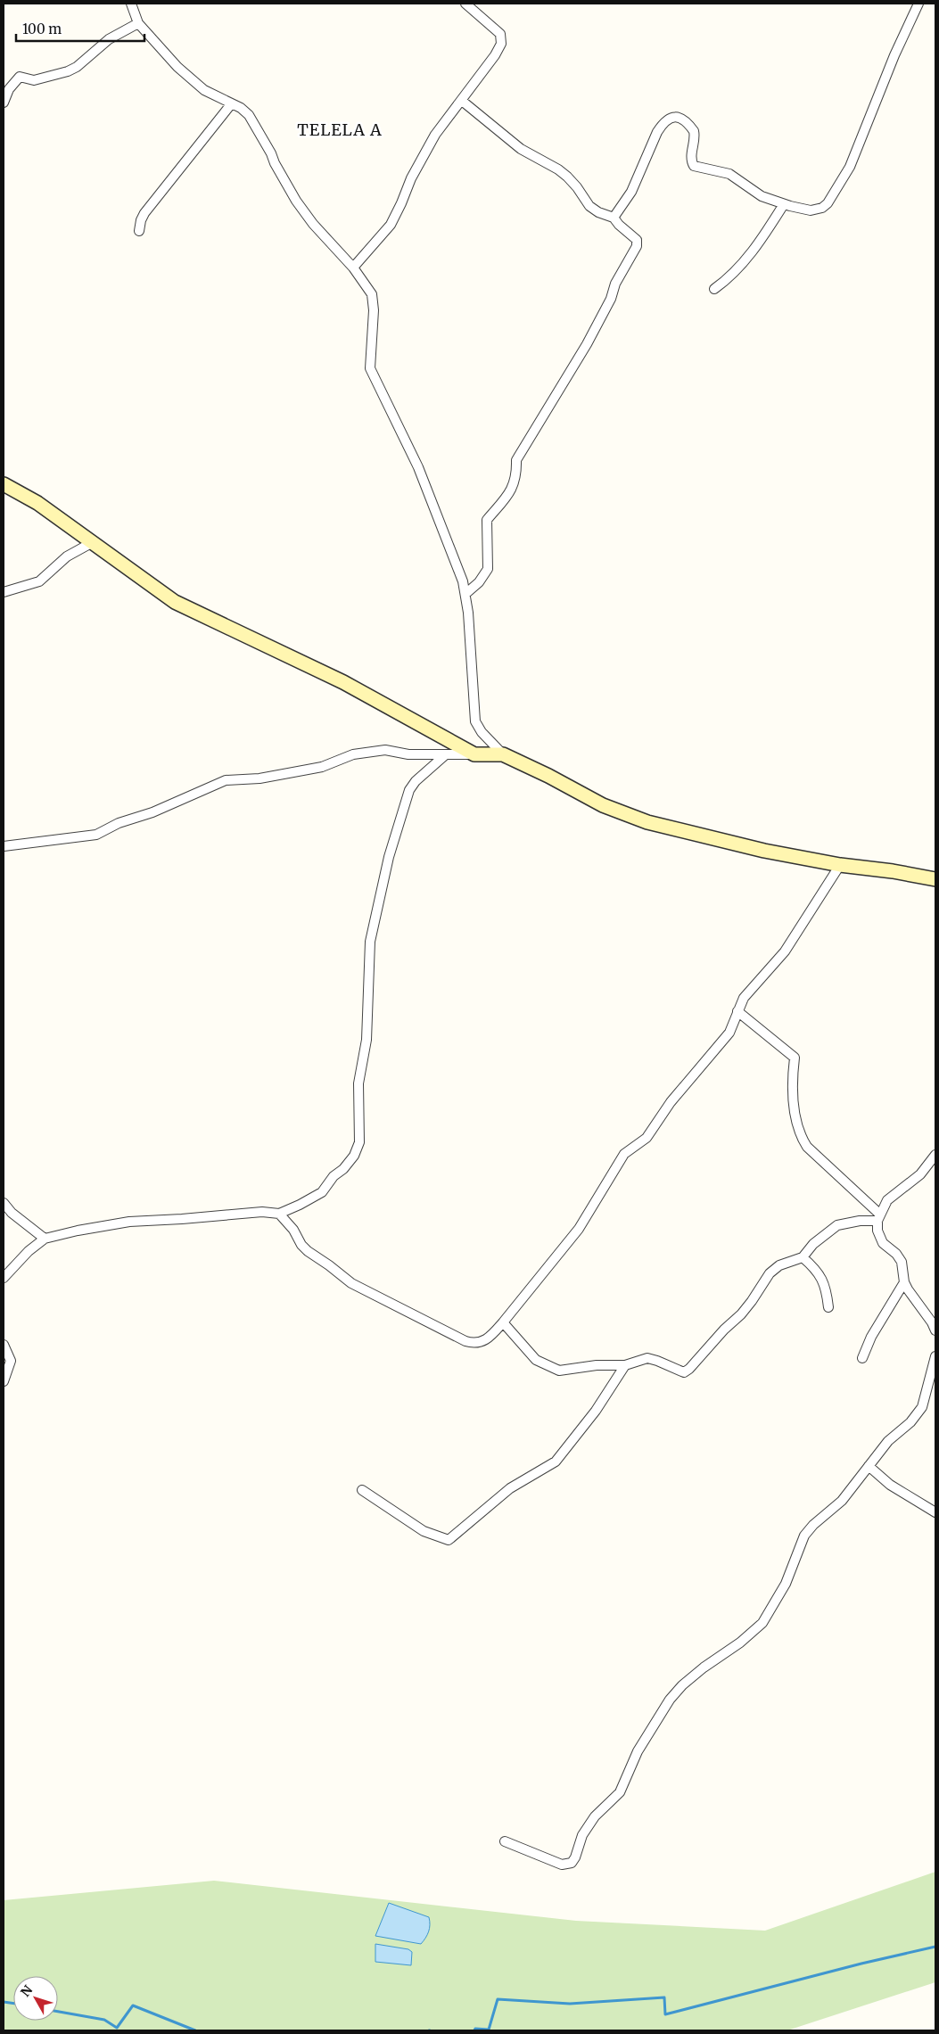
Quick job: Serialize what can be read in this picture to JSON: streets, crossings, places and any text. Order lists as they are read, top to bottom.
{
  "districts": ["TELELA A"],
  "scale_bar": "100 m",
  "north": "top left"
}
